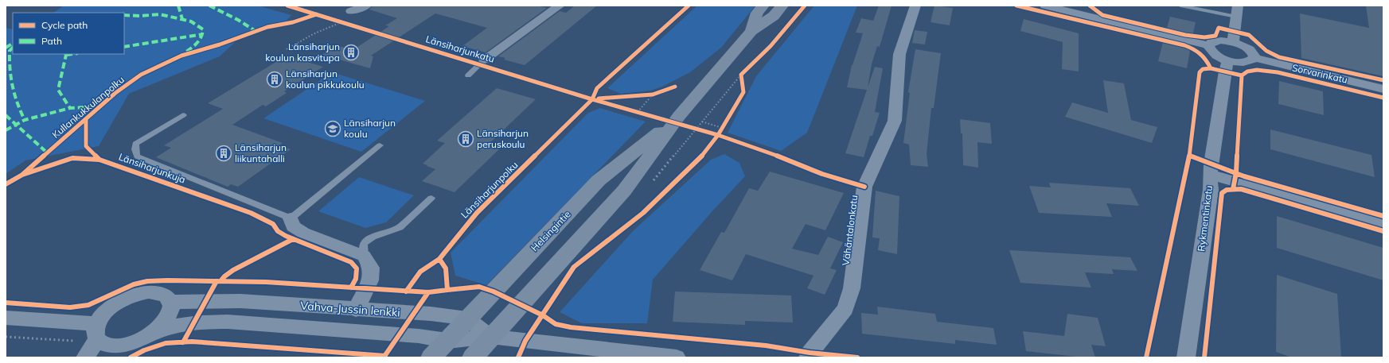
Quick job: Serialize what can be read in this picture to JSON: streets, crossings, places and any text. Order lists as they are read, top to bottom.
{
  "streets": {
    "main road": ["Helsingintie"],
    "street": [
      "Sorvarinkatu",
      "Rykmentinkatu",
      "Vähäntalonkatu",
      "Vahva-Jussin lenkki"
    ],
    "cycle path": [
      "Länsiharjunkatu",
      "Kullankukkulanpolku",
      "Länsiharjunkuja",
      "Länsiharjunpolku"
    ]
  },
  "crossings": [
    ["Helsingintie", "Vahva-Jussin lenkki"]
  ],
  "places": {
    "building": [
      "Länsiharjun koulun kasvitupa",
      "Länsiharjun koulun pikkukoulu",
      "Länsiharjun peruskoulu",
      "Länsiharjun liikuntahalli"
    ],
    "school or university": ["Länsiharjun koulu"]
  },
  "legend": ["Cycle path", "Path"]
}
